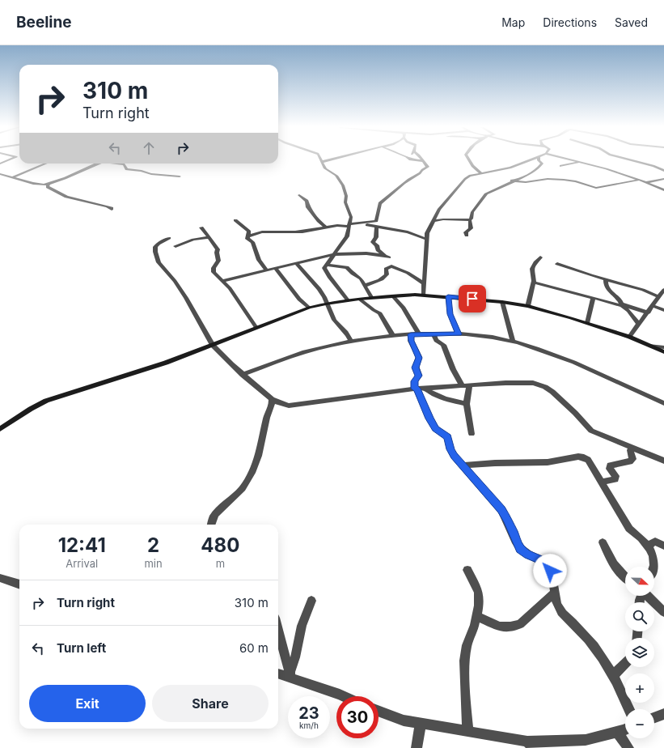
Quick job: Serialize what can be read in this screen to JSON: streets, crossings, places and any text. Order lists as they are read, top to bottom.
{
  "north": "right",
  "page": {
    "header": "Beeline",
    "nav": ["Map", "Directions", "Saved"],
    "turn": ["310 m", "Turn right"],
    "eta": [
      "12:41",
      "Arrival",
      "2",
      "min",
      "480",
      "m"
    ],
    "map_buttons": ["+", "−"],
    "list": [
      {
        "name": "Turn right",
        "value": "310 m"
      },
      {
        "name": "Turn left",
        "value": "60 m"
      }
    ],
    "buttons": ["Exit", "Share"],
    "speed": "23 km/h",
    "limit": "30"
  }
}
